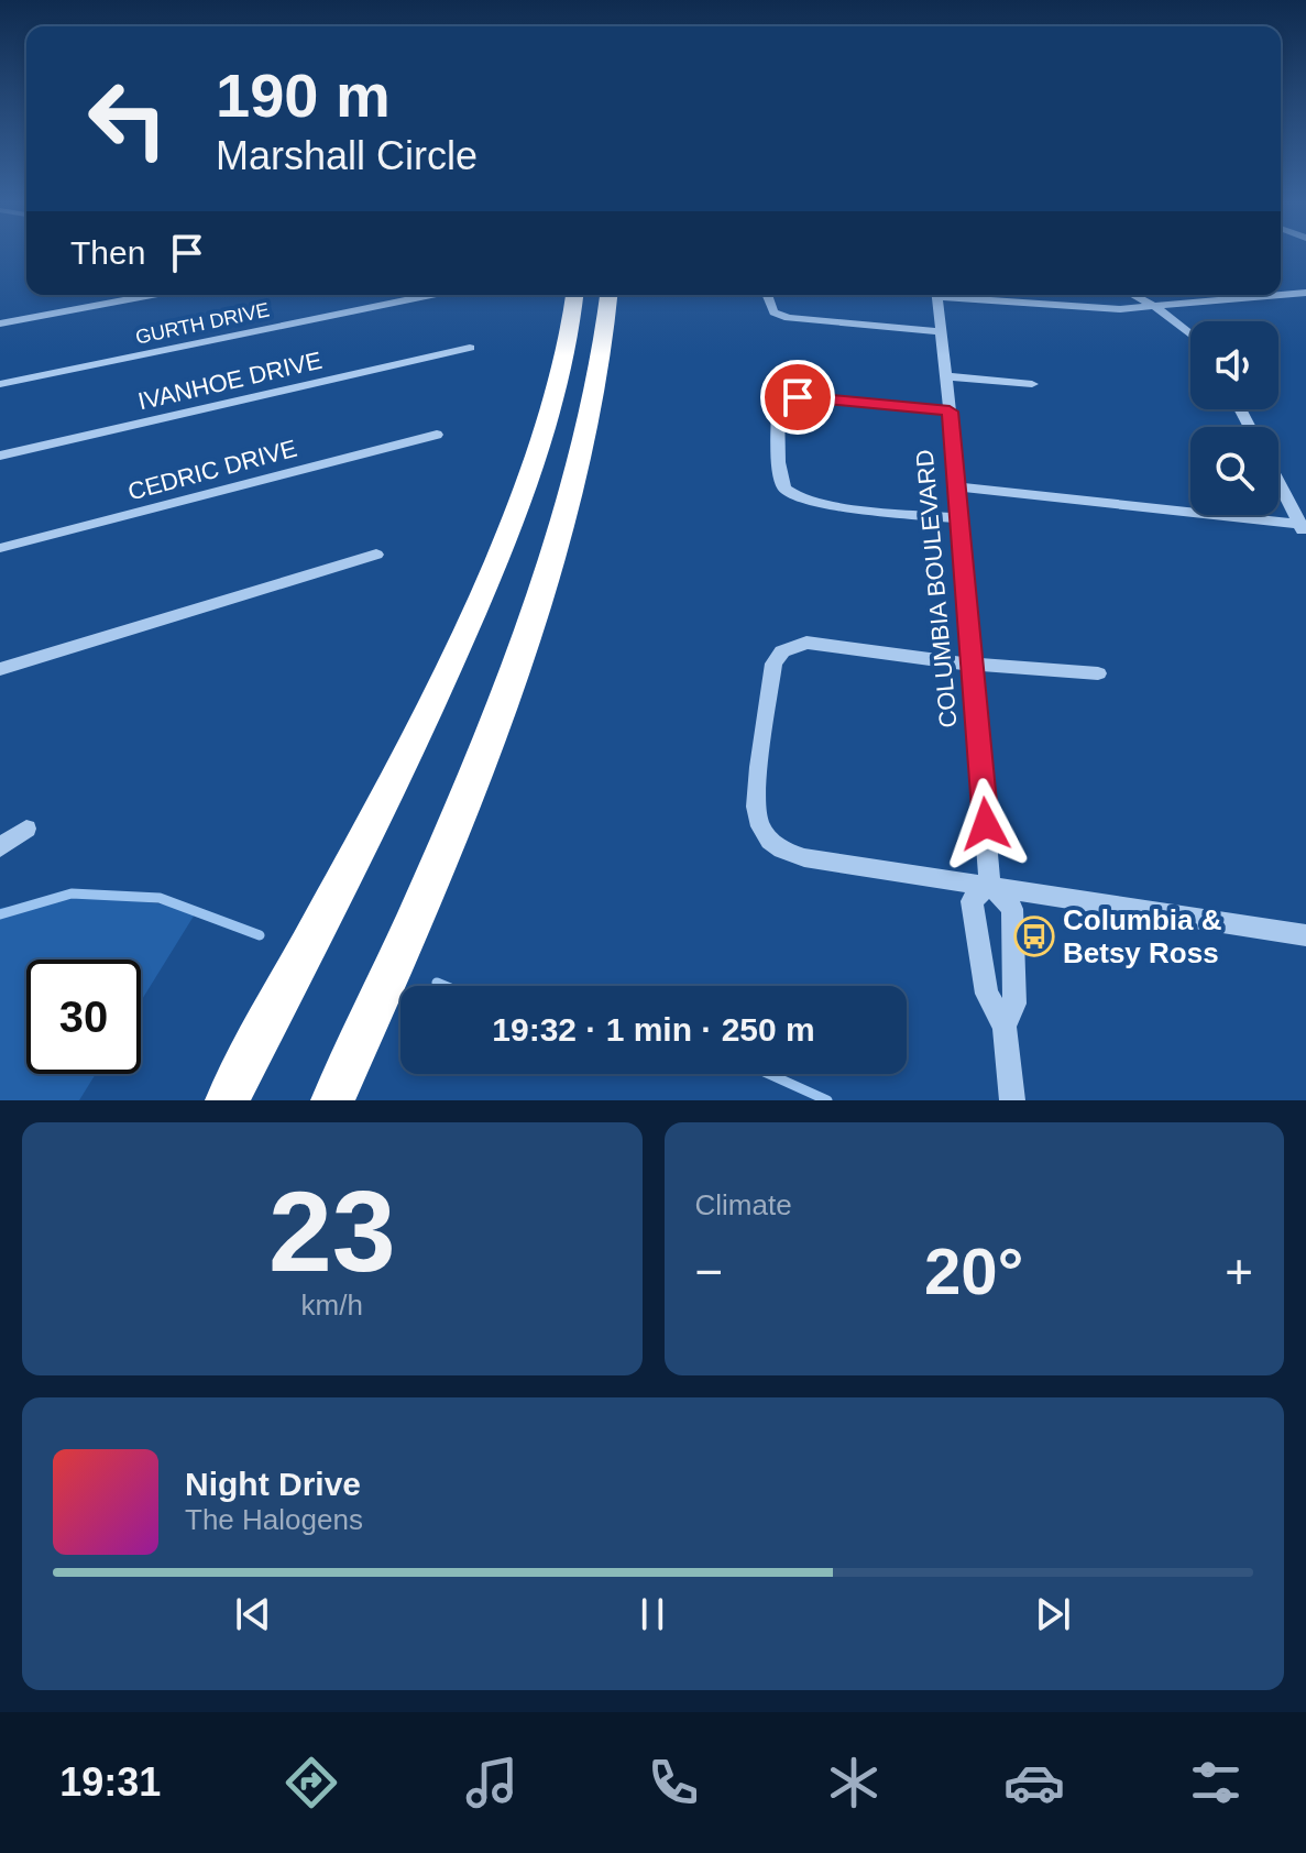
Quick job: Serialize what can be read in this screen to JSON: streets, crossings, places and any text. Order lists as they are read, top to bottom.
{
  "streets": {
    "street": [
      "GURTH DRIVE",
      "IVANHOE DRIVE",
      "CEDRIC DRIVE",
      "COLUMBIA BOULEVARD"
    ]
  },
  "places": {
    "bus stop": ["Columbia & Betsy Ross"]
  },
  "page": {
    "turn": ["190 m", "Marshall Circle"],
    "then": "Then",
    "limit": "30",
    "trip": "19:32 · 1 min · 250 m",
    "tile": [
      ["23", "km/h"],
      "Climate"
    ],
    "heat": ["−", "20°", "+"],
    "song": ["Night Drive", "The Halogens"],
    "tabs": "19:31"
  }
}
